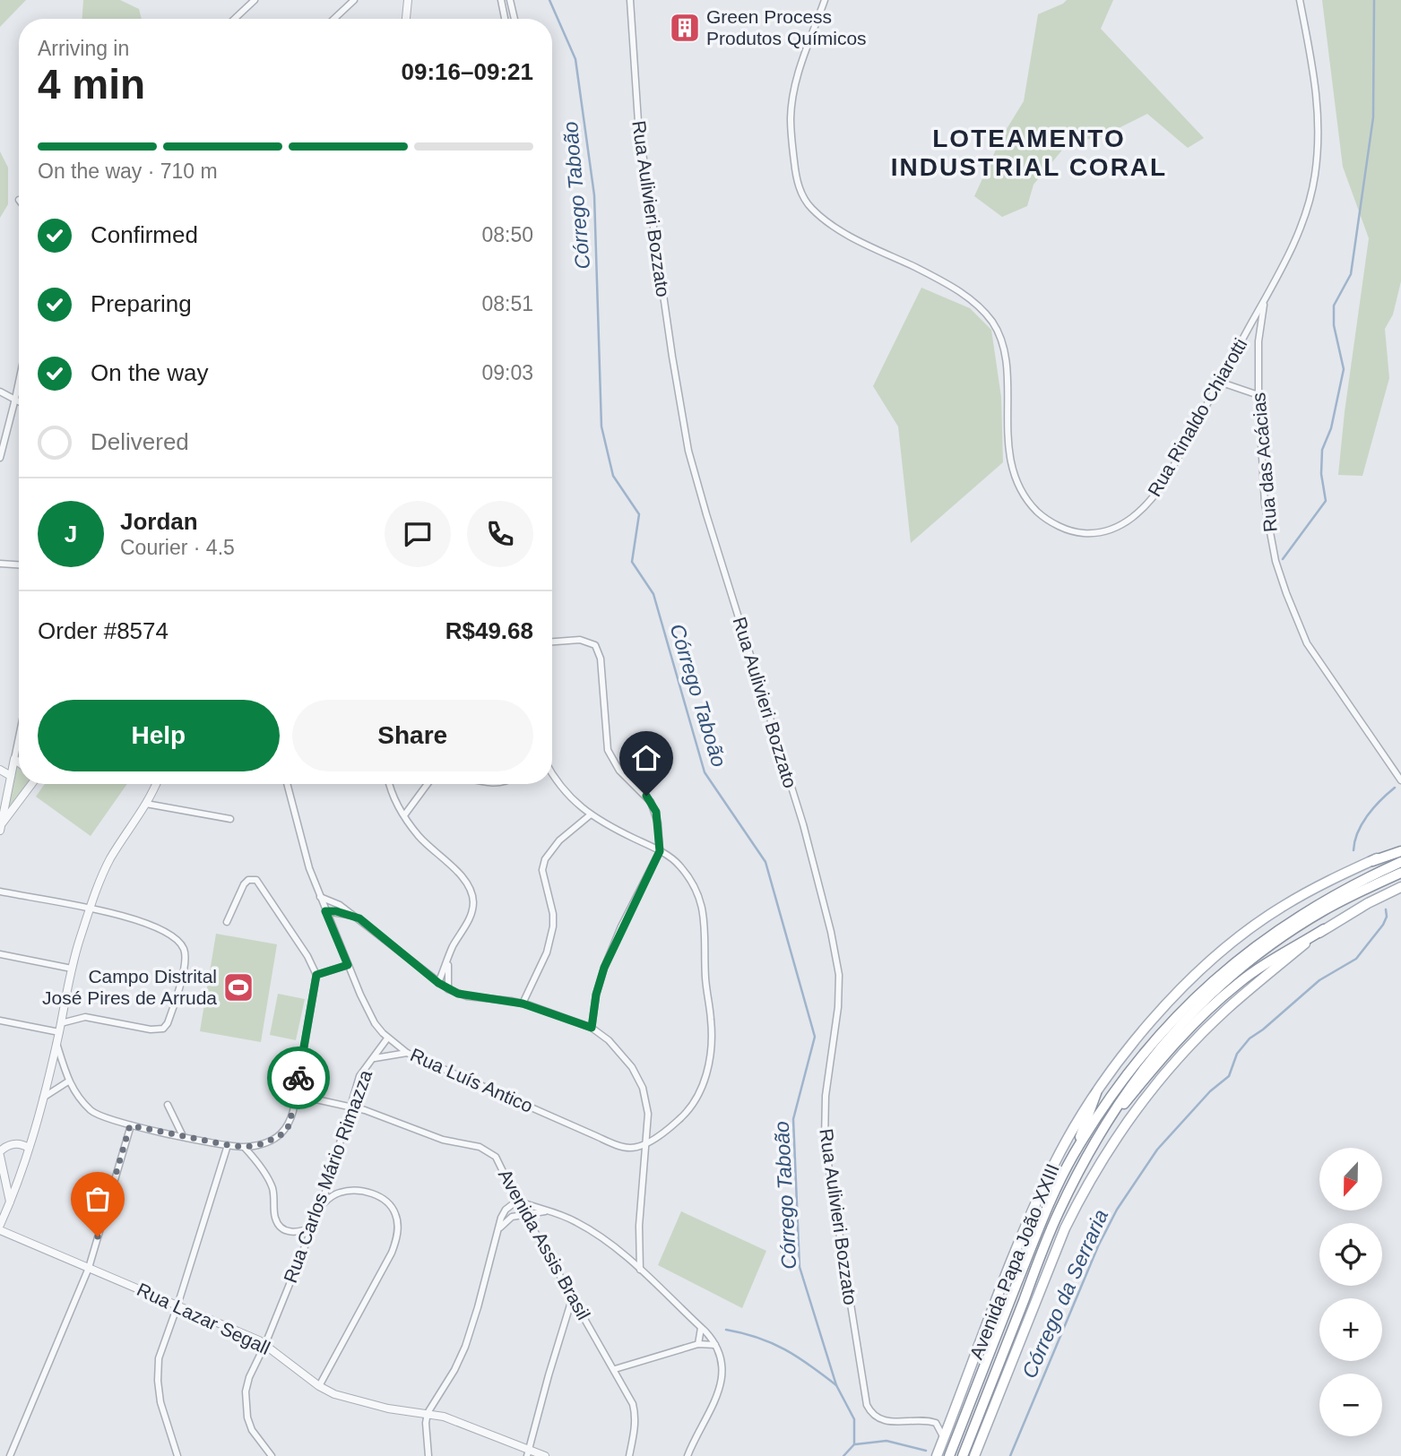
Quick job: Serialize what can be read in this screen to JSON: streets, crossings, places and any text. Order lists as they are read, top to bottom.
{
  "streets": {
    "main road": ["Avenida Papa João XXIII"],
    "street": [
      "Rua Aulivieri Bozzato",
      "Rua Rinaldo Chiarotti",
      "Rua das Acácias",
      "Rua Luís Antico",
      "Rua Carlos Mário Rimazza",
      "Avenida Assis Brasil",
      "Rua Lazar Segall"
    ]
  },
  "crossings": [
    ["Rua Aulivieri Bozzato", "Avenida Papa João XXIII"],
    ["Rua Rinaldo Chiarotti", "Rua das Acácias"],
    ["Rua Luís Antico", "Rua Carlos Mário Rimazza"],
    ["Rua Carlos Mário Rimazza", "Avenida Assis Brasil"],
    ["Rua Carlos Mário Rimazza", "Rua Lazar Segall"]
  ],
  "districts": ["LOTEAMENTO INDUSTRIAL CORAL"],
  "water": ["Córrego Taboão", "Córrego da Serraria"],
  "places": {
    "building": ["Green Process Produtos Químicos"],
    "sports": ["Campo Distrital José Pires de Arruda"]
  },
  "north": "bottom",
  "page": {
    "heading": ["4 min", "Arriving in", "09:16–09:21"],
    "panel": [
      "Jordan",
      "Courier · 4.5",
      "Order #8574",
      "R$49.68"
    ],
    "bar": "On the way · 710 m",
    "list": [
      ["Confirmed", "08:50"],
      ["Preparing", "08:51"],
      ["On the way", "09:03"],
      "Delivered"
    ],
    "round": "J",
    "buttons": ["Help", "Share"],
    "map_buttons": ["+", "−"]
  }
}
